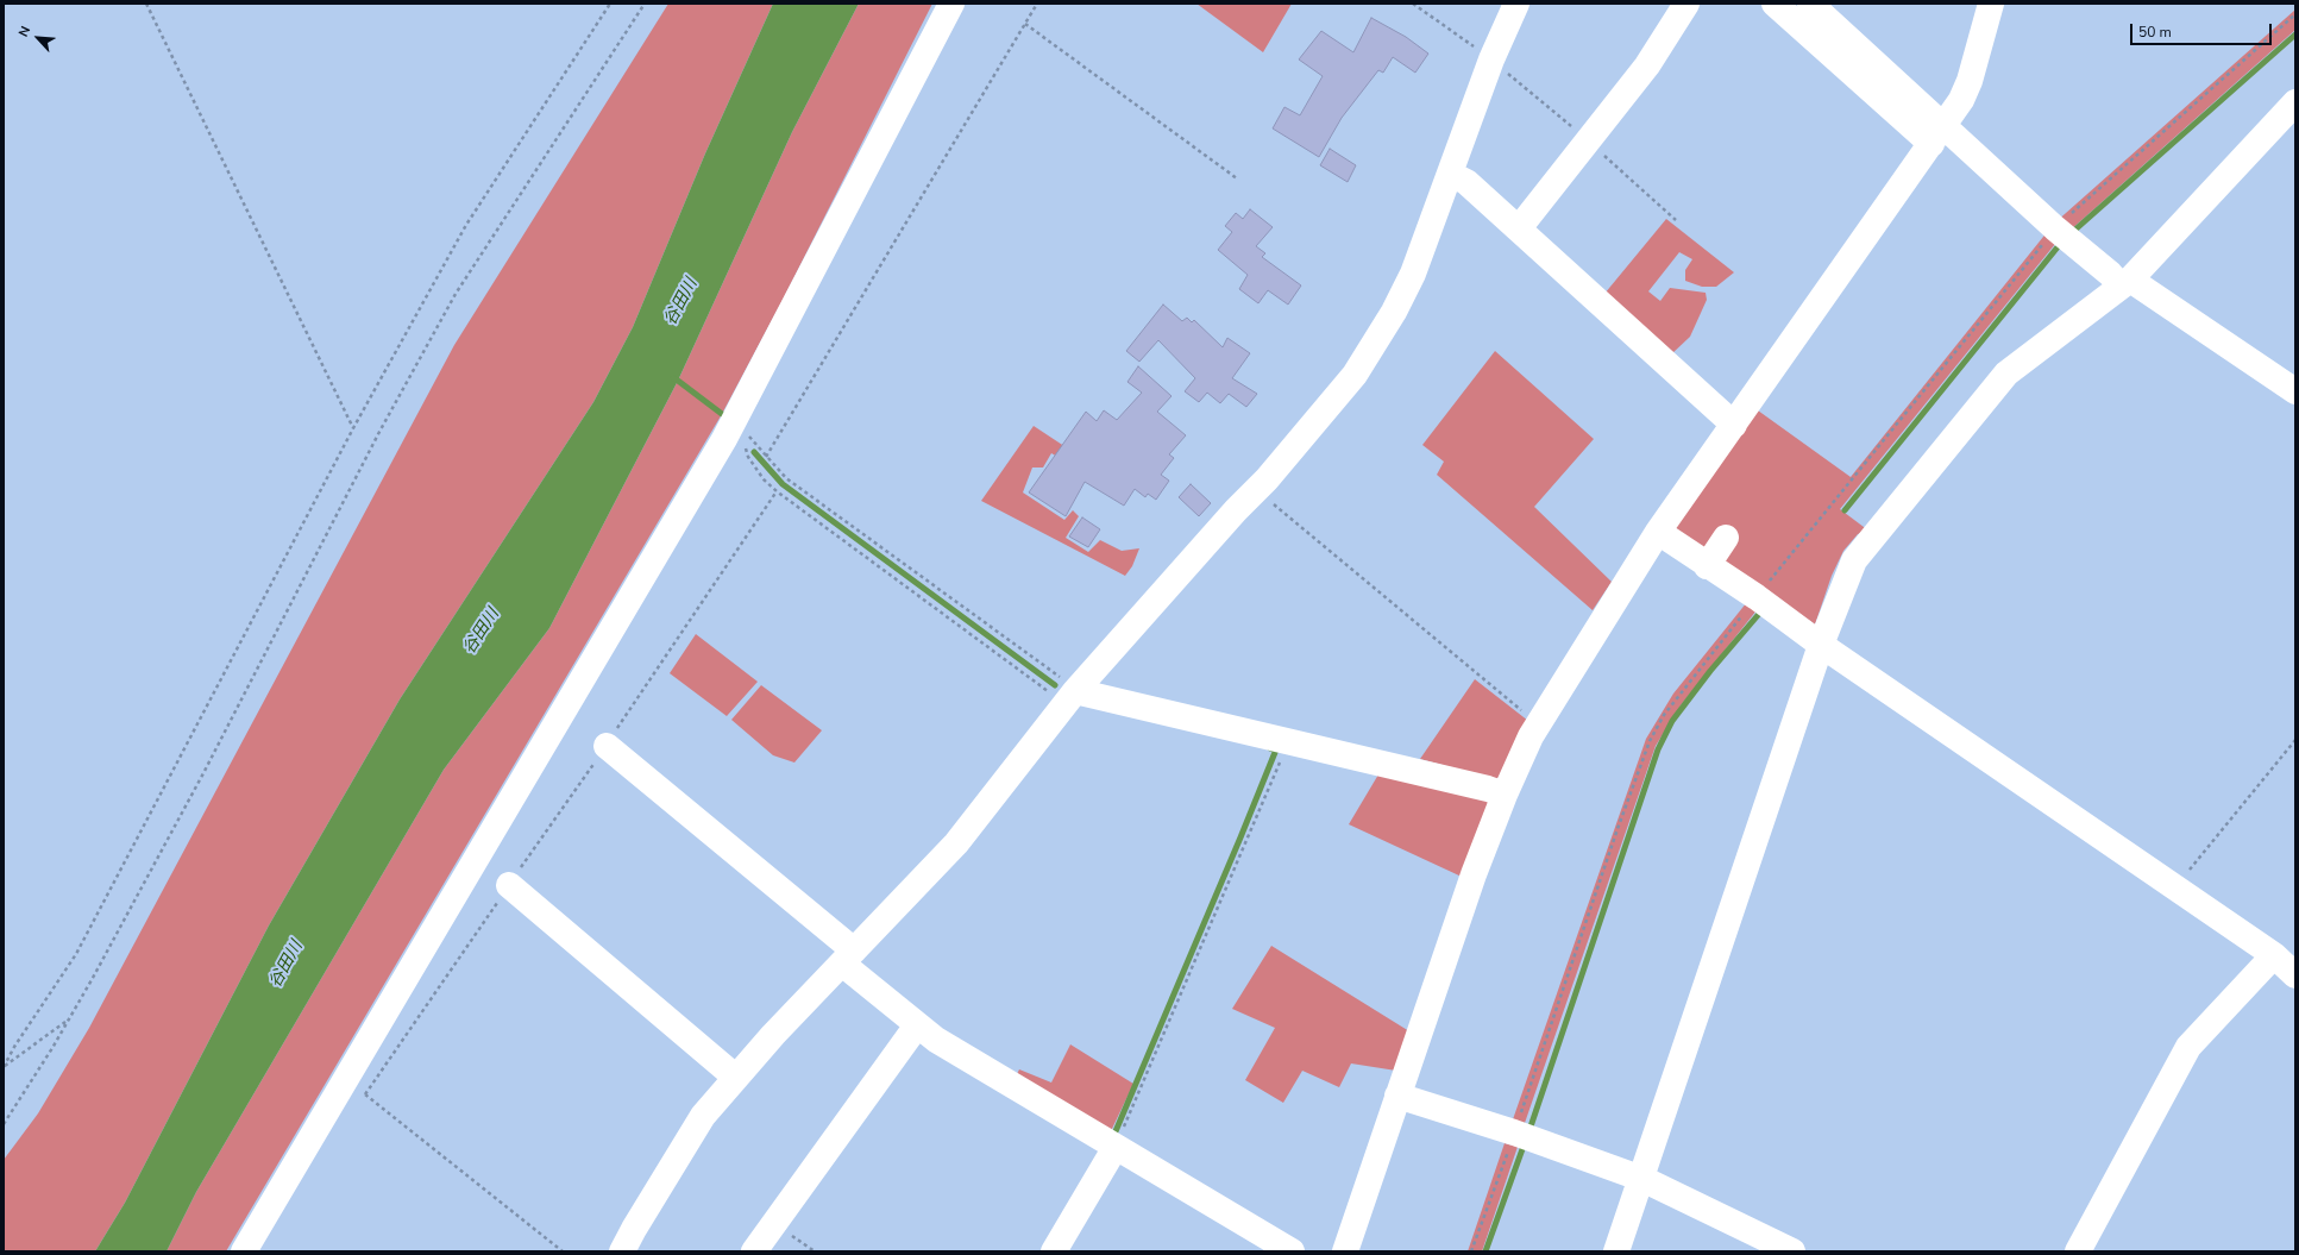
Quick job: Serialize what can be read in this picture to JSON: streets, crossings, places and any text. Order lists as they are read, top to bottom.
{
  "water": ["谷田川"],
  "scale_bar": "50 m",
  "north": "top left"
}
